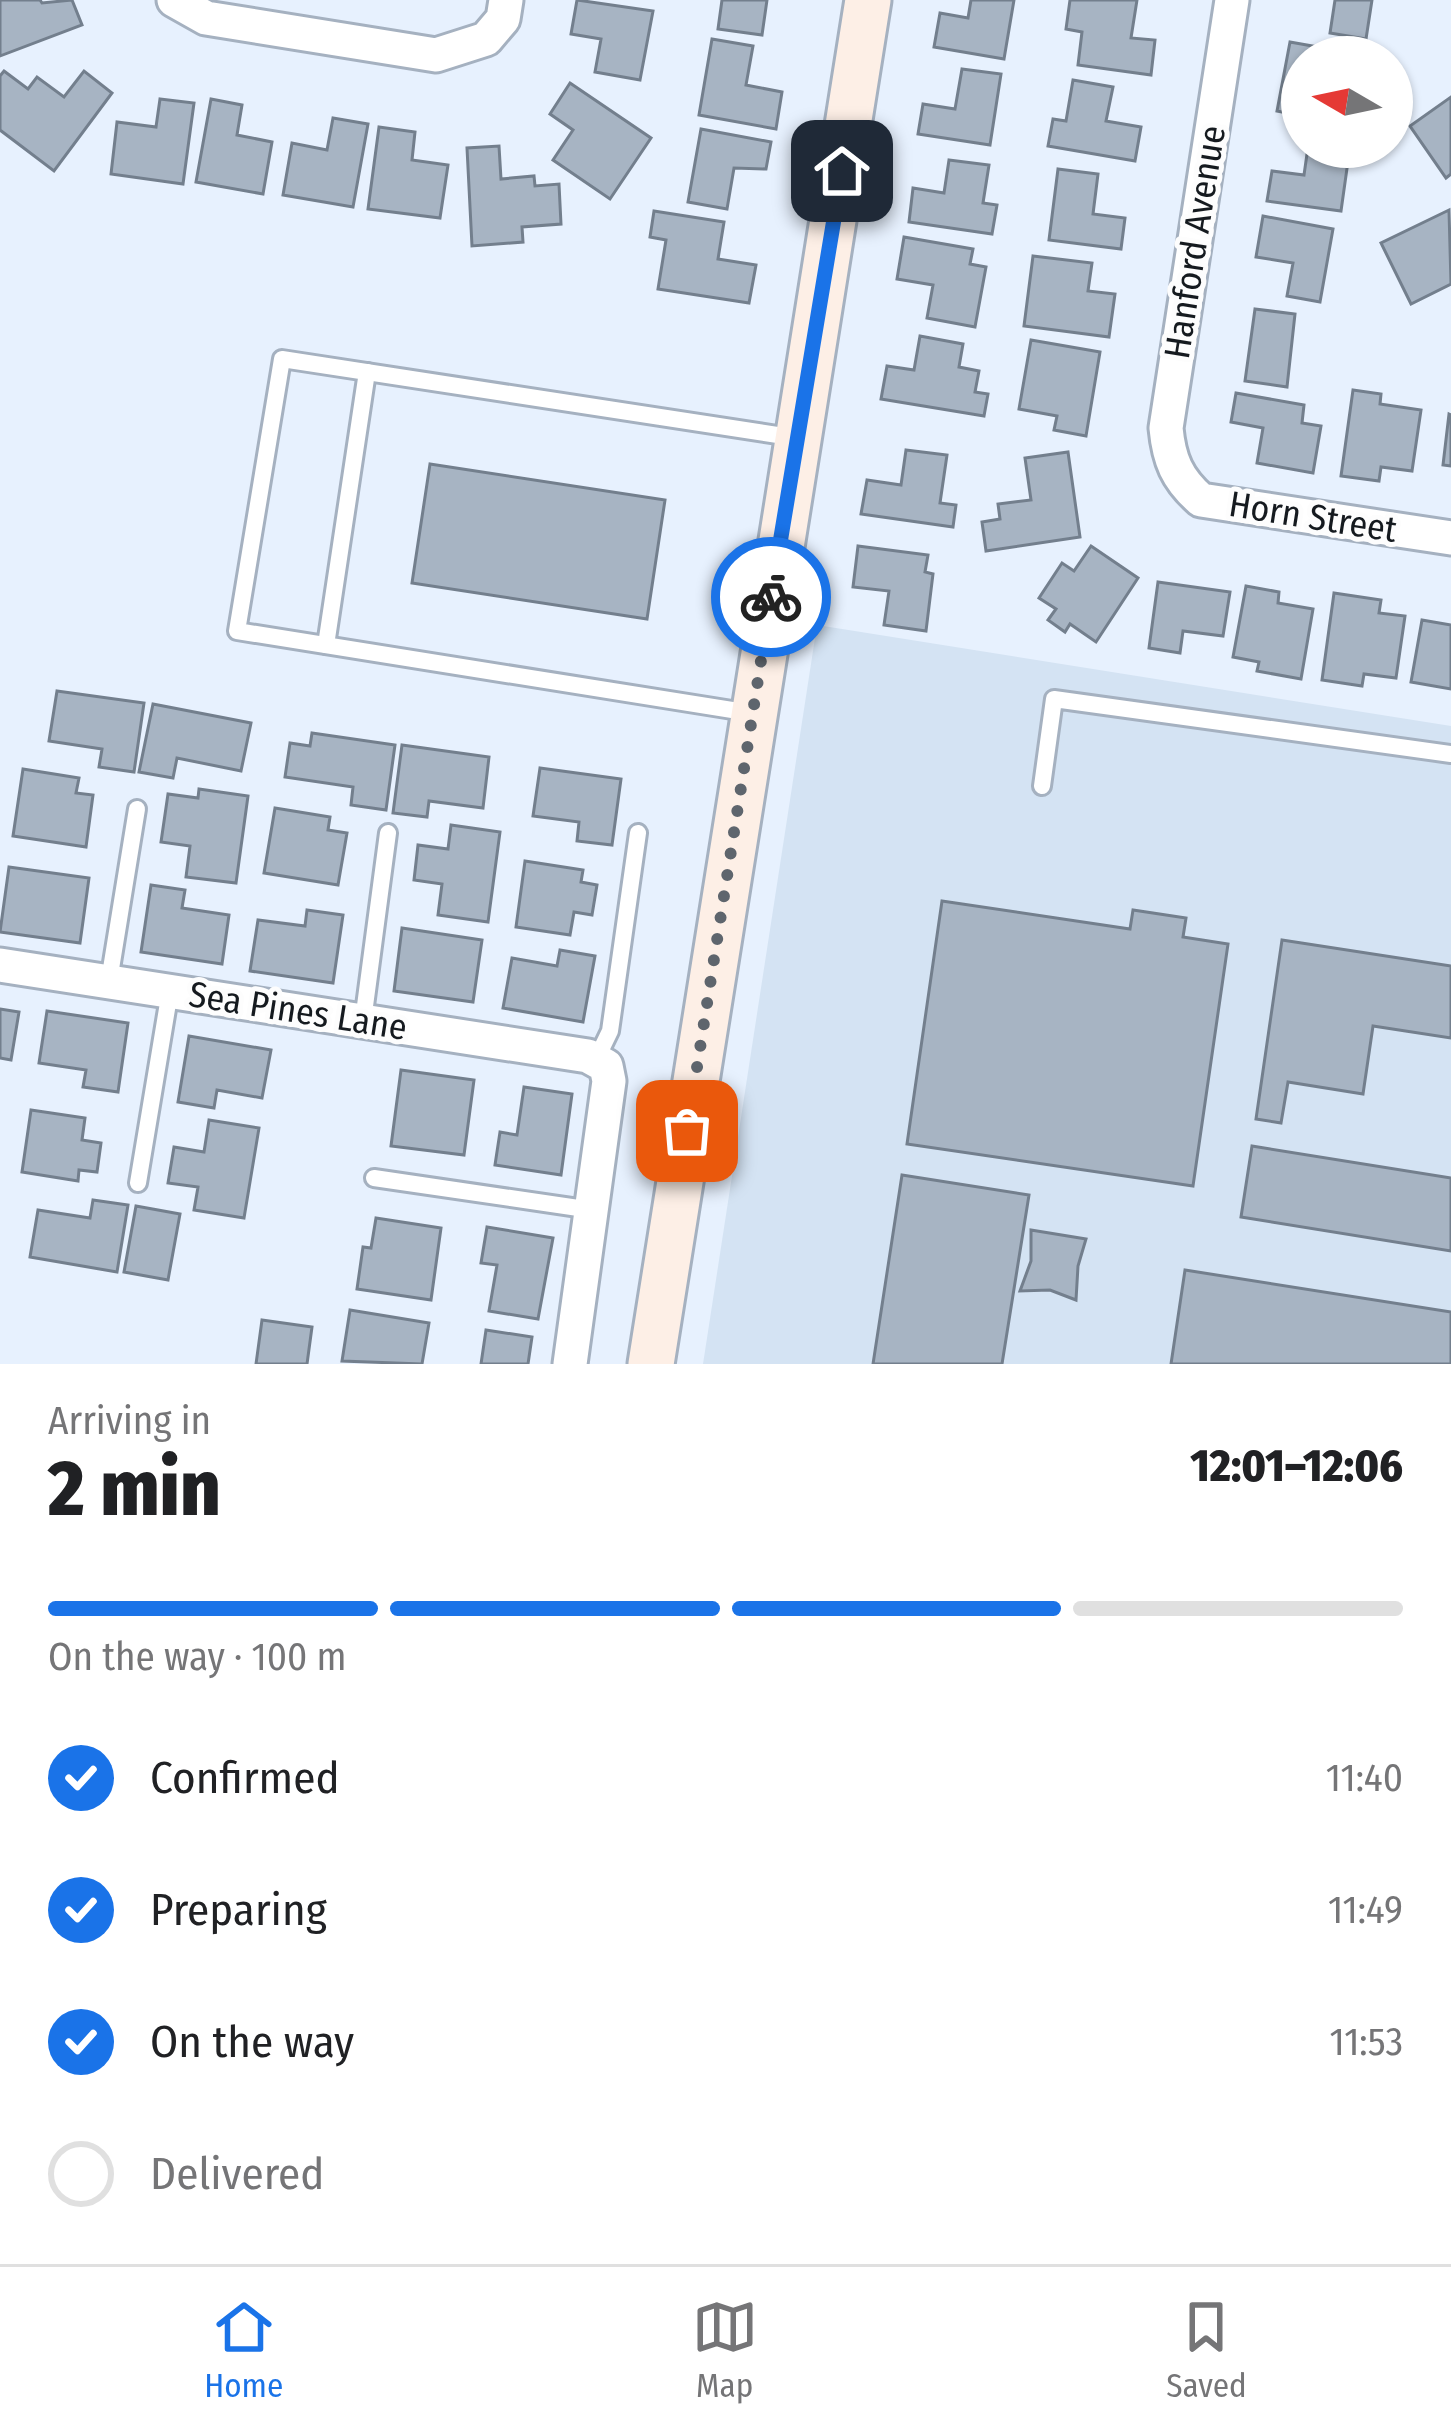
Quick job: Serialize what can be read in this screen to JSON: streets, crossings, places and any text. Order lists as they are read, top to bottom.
{
  "streets": {
    "street": ["Hanford Avenue", "Horn Street", "Sea Pines Lane"]
  },
  "crossings": [
    ["Hanford Avenue", "Horn Street"]
  ],
  "north": "left",
  "page": {
    "heading": ["2 min", "Arriving in", "12:01–12:06"],
    "bar": "On the way · 100 m",
    "list": [
      ["Confirmed", "11:40"],
      ["Preparing", "11:49"],
      ["On the way", "11:53"],
      "Delivered"
    ],
    "tabs": ["Home", "Map", "Saved"]
  }
}
